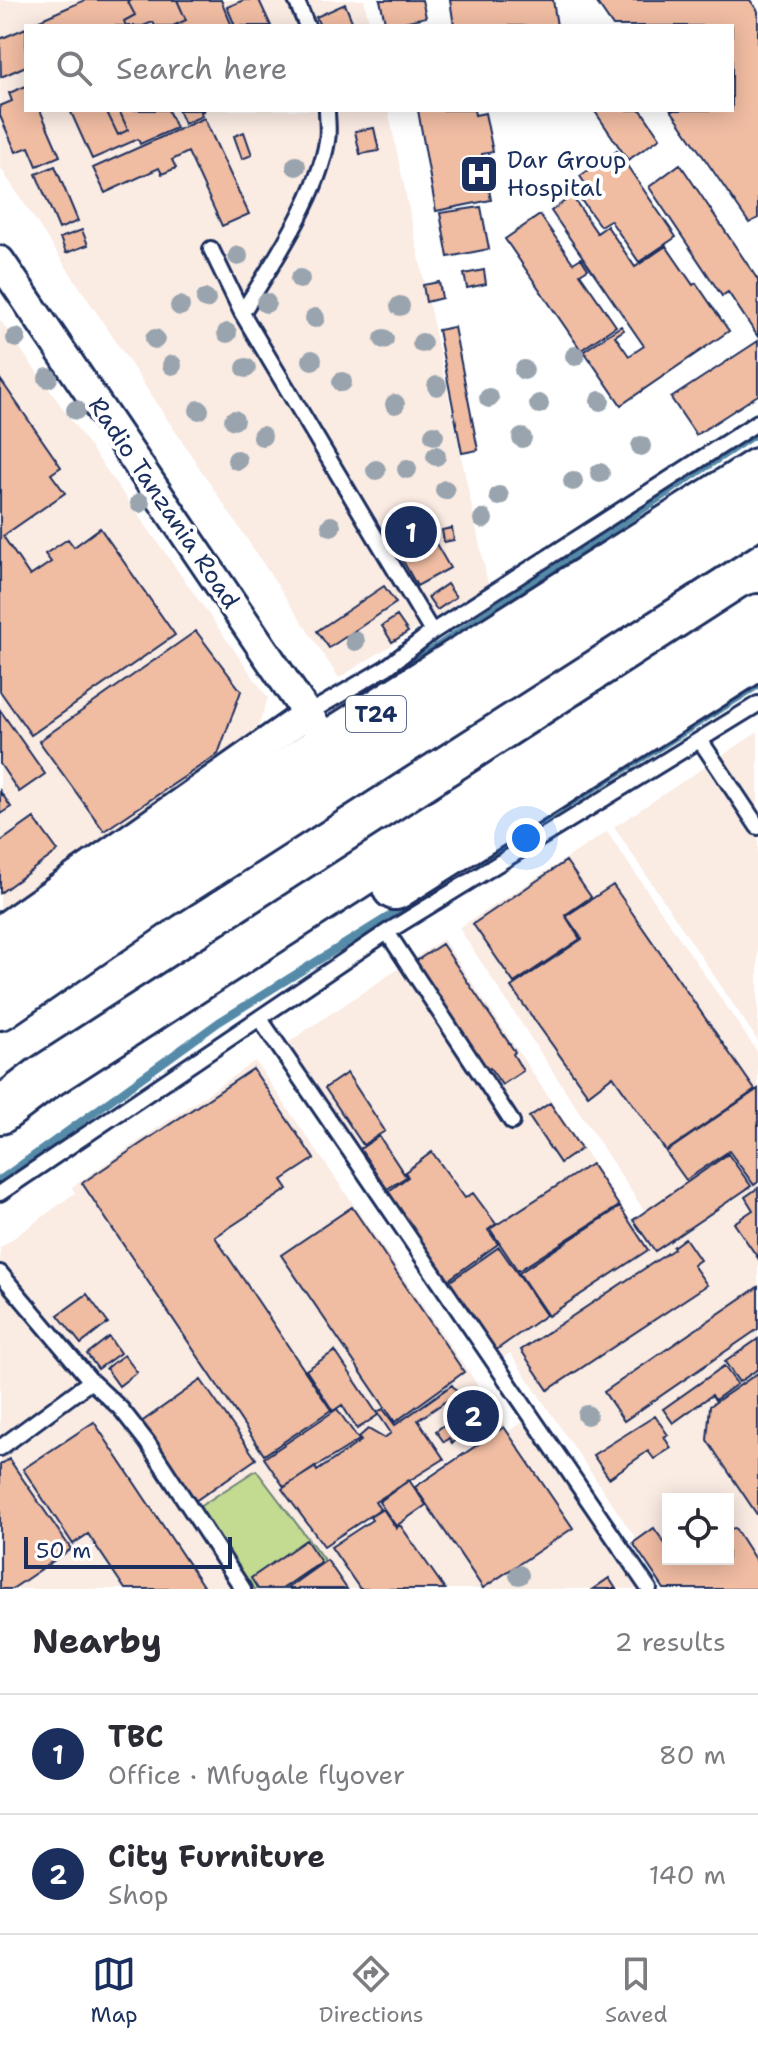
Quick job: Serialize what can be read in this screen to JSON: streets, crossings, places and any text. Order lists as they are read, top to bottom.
{
  "streets": {
    "highway": ["T24"],
    "street": ["Radio Tanzania Road"]
  },
  "crossings": [
    ["Radio Tanzania Road", "T24"]
  ],
  "places": {
    "hospital": ["Dar Group Hospital"]
  },
  "scale_bar": "50 m",
  "page": {
    "search": "Search here",
    "pins": ["1", "2"],
    "scale": "50 m",
    "heading": ["Nearby", "2 results"],
    "list": [
      {
        "mark": "1",
        "name": "TBC",
        "note": "Office · Mfugale flyover",
        "value": "80 m"
      },
      {
        "mark": "2",
        "name": "City Furniture",
        "note": "Shop",
        "value": "140 m"
      }
    ],
    "nav": ["Map", "Directions", "Saved"]
  }
}
